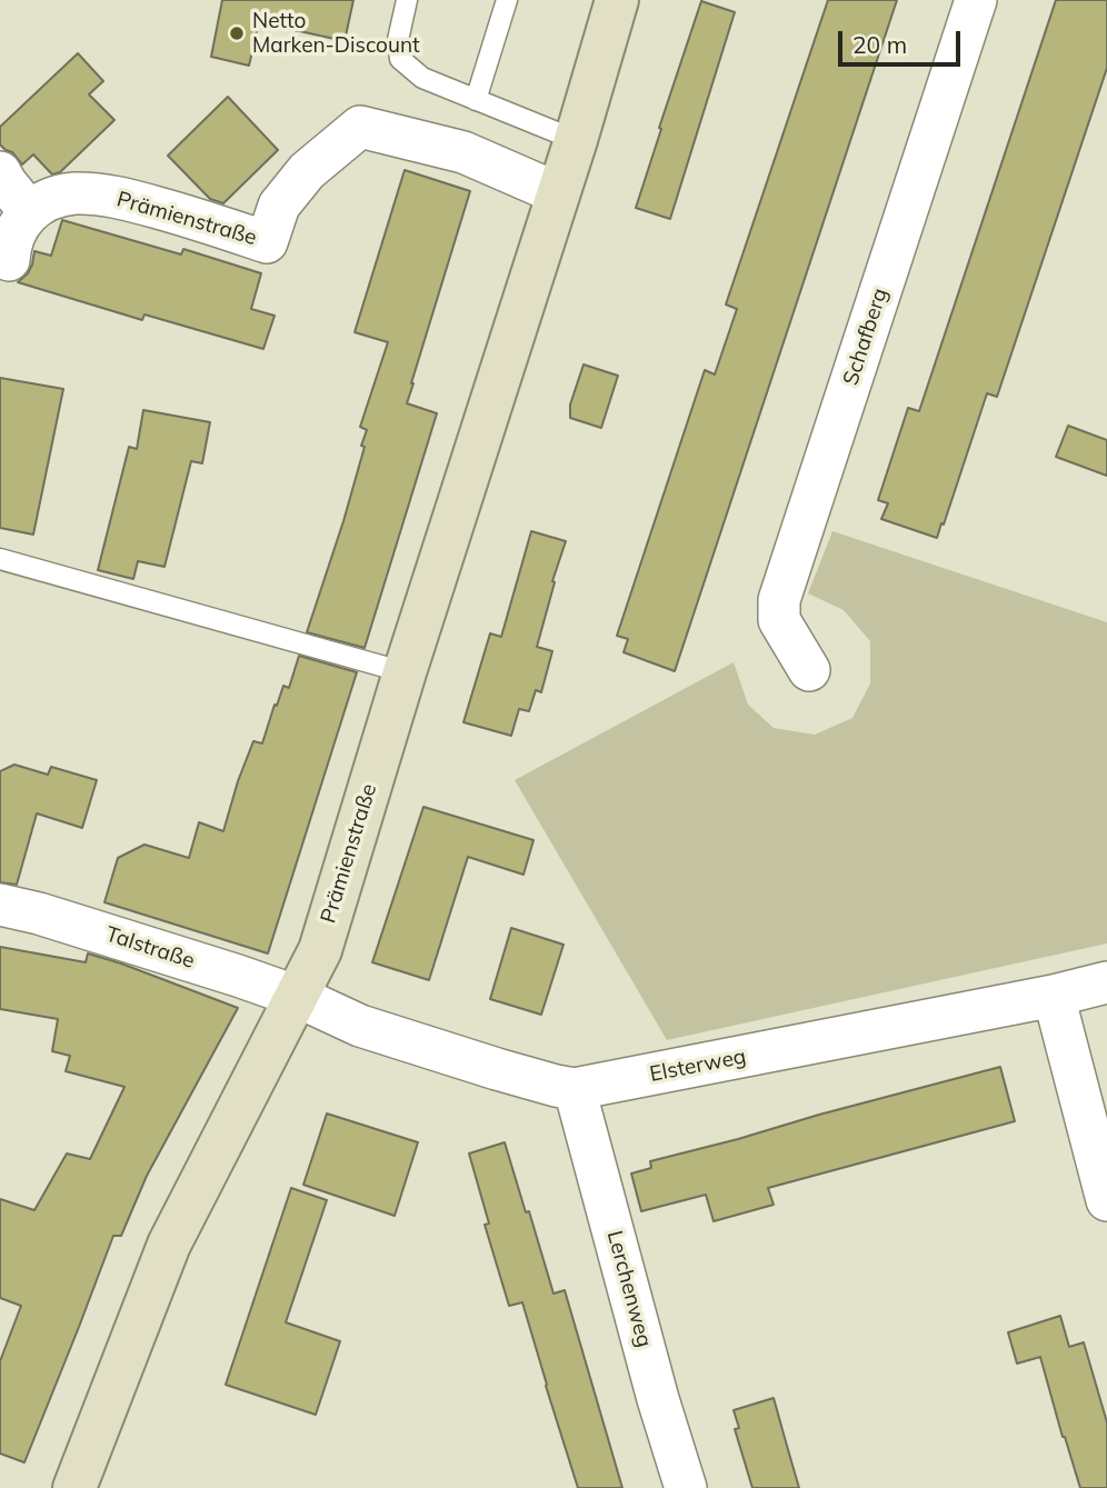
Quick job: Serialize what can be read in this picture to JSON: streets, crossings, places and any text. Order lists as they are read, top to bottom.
{
  "streets": {
    "street": [
      "Prämienstraße",
      "Schafberg",
      "Talstraße",
      "Elsterweg",
      "Lerchenweg"
    ]
  },
  "crossings": [
    ["Prämienstraße", "Talstraße"],
    ["Prämienstraße", "Elsterweg"],
    ["Talstraße", "Elsterweg"],
    ["Elsterweg", "Lerchenweg"]
  ],
  "places": ["Netto Marken-Discount"],
  "scale_bar": "20 m"
}
